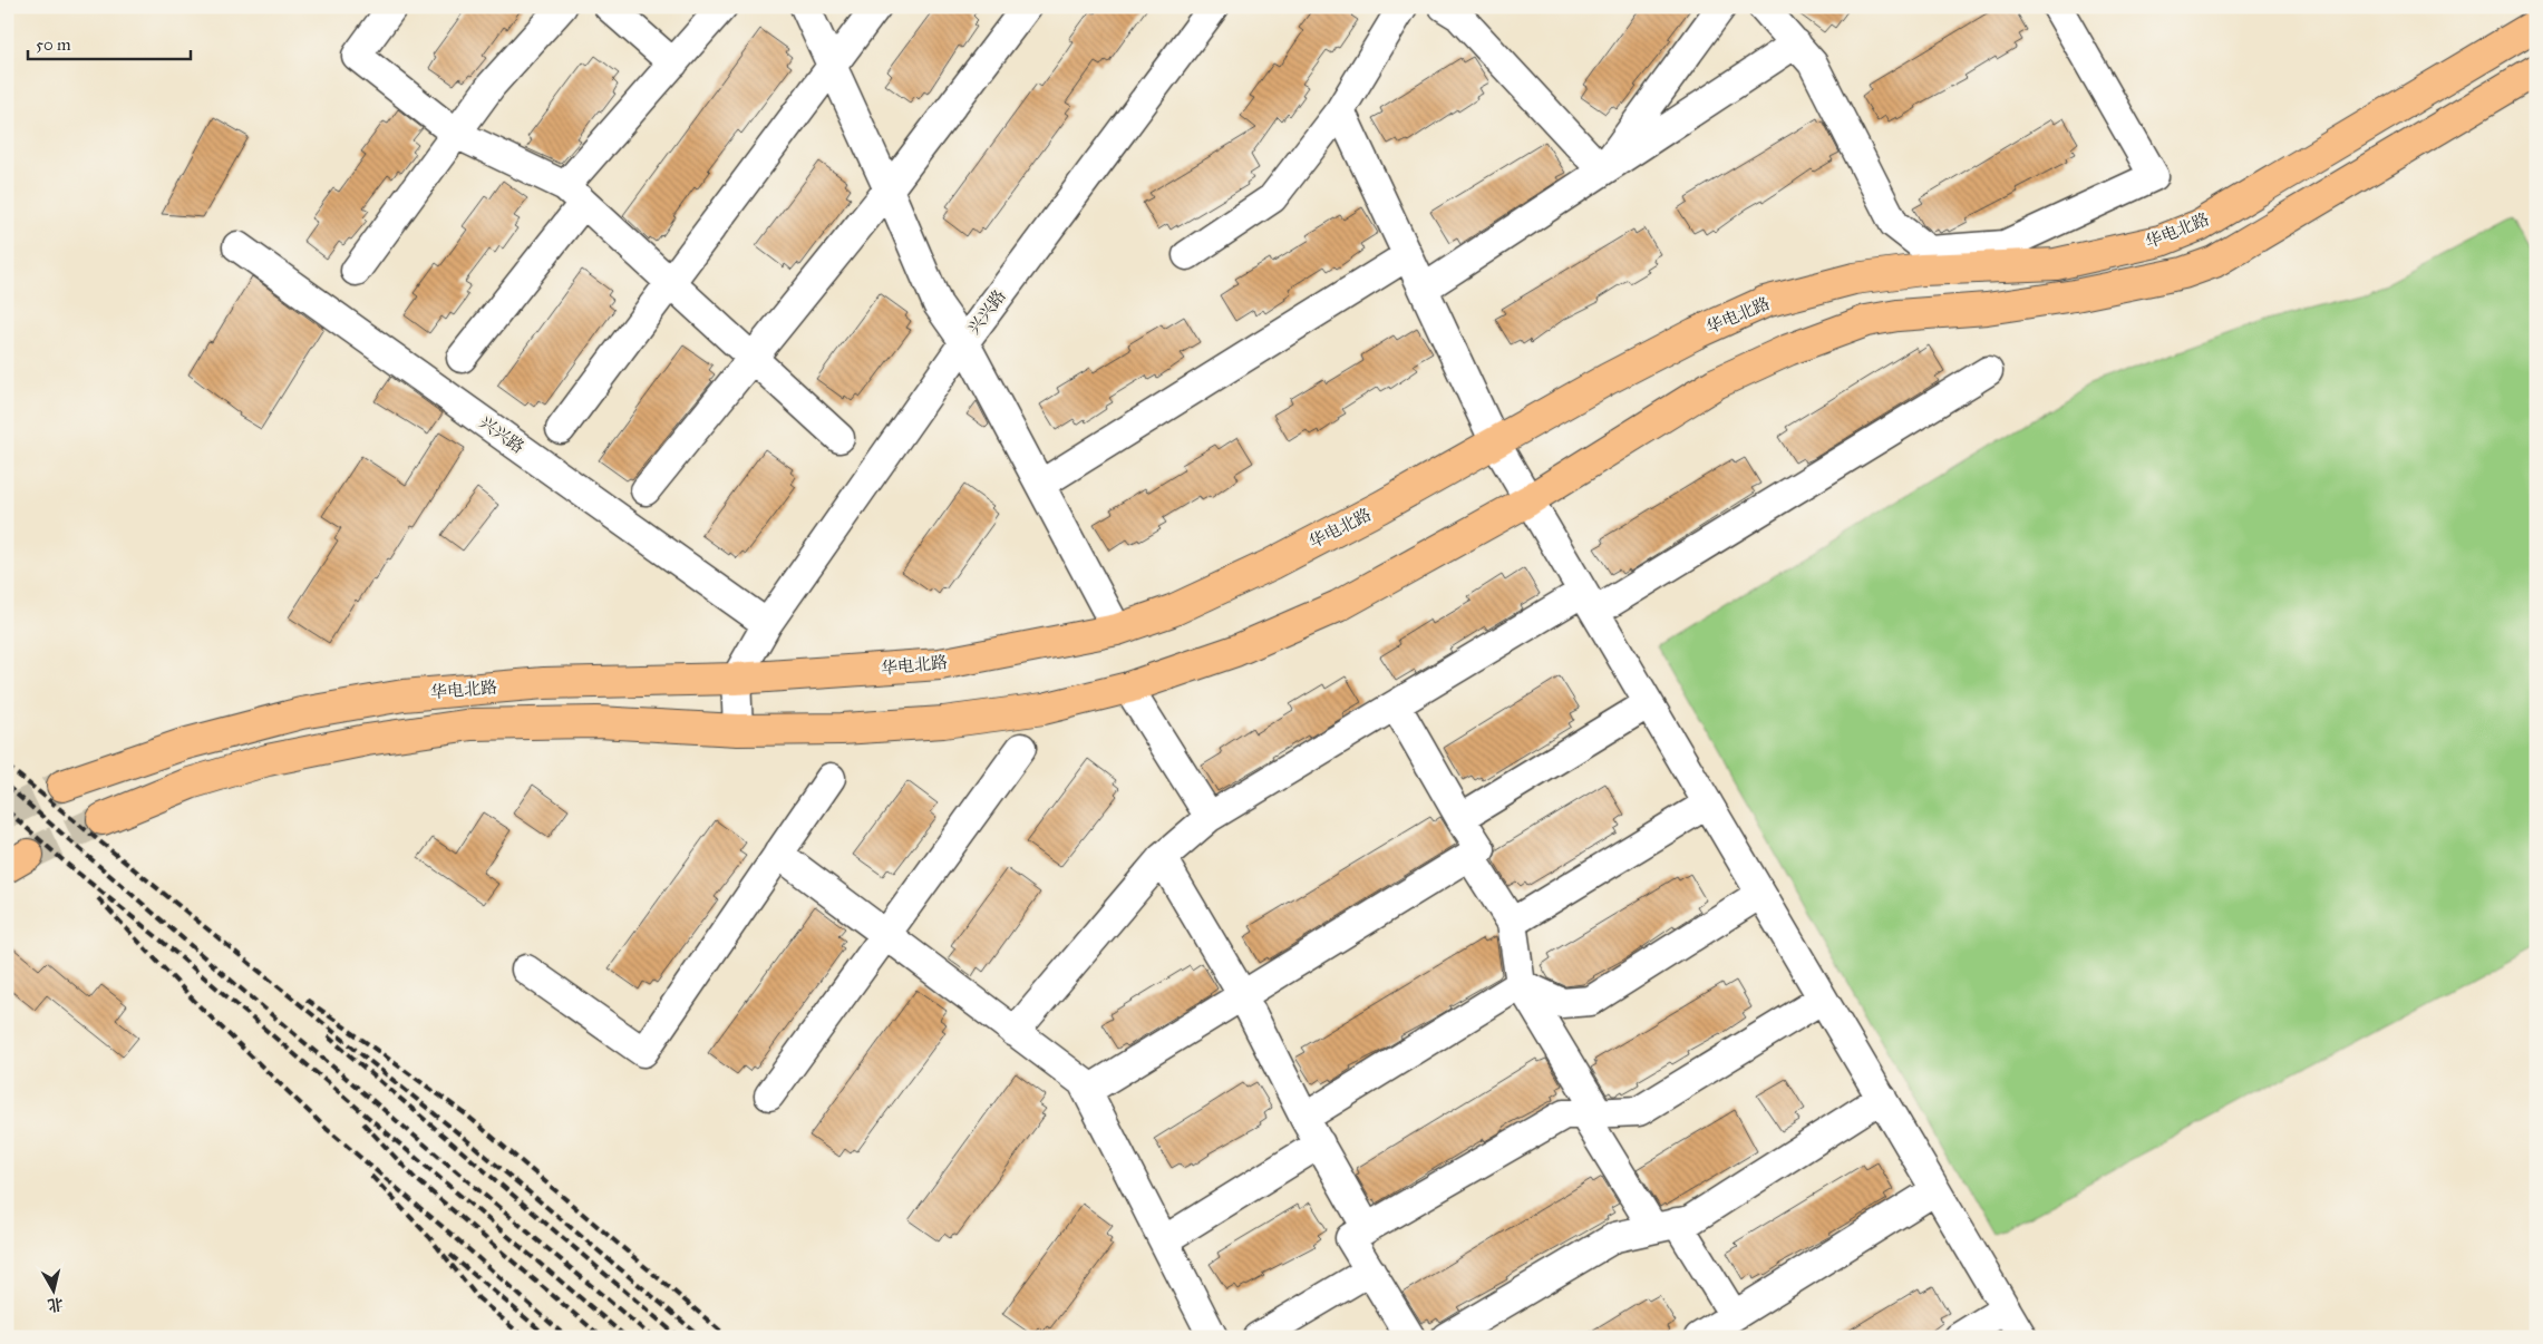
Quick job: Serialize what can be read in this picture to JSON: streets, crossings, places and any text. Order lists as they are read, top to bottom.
{
  "streets": {
    "main road": ["华电北路"],
    "street": ["兴兴路"]
  },
  "crossings": [
    ["华电北路", "兴兴路"]
  ],
  "scale_bar": "50 m",
  "north": "bottom"
}
